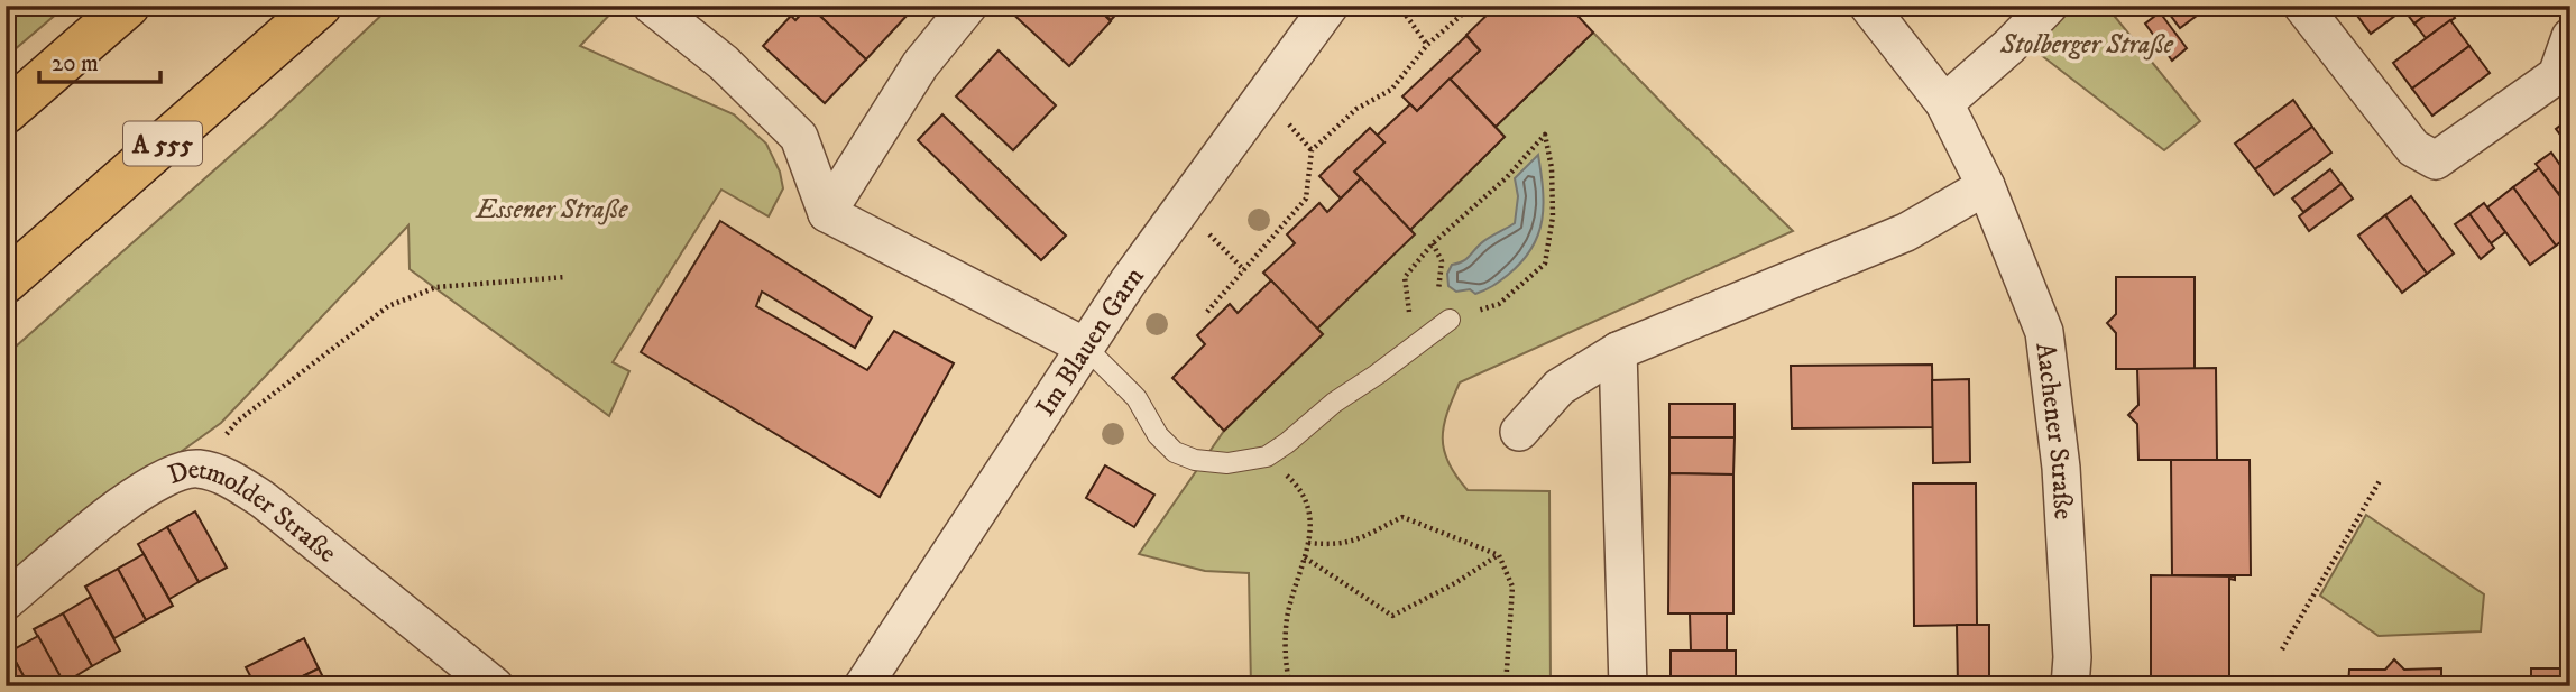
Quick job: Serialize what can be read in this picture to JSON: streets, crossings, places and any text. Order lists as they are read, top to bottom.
{
  "streets": {
    "highway": ["A 555"],
    "street": ["Im Blauen Garn", "Aachener Straße", "Detmolder Straße"]
  },
  "parks": ["Stolberger Straße", "Essener Straße"],
  "scale_bar": "20 m"
}
